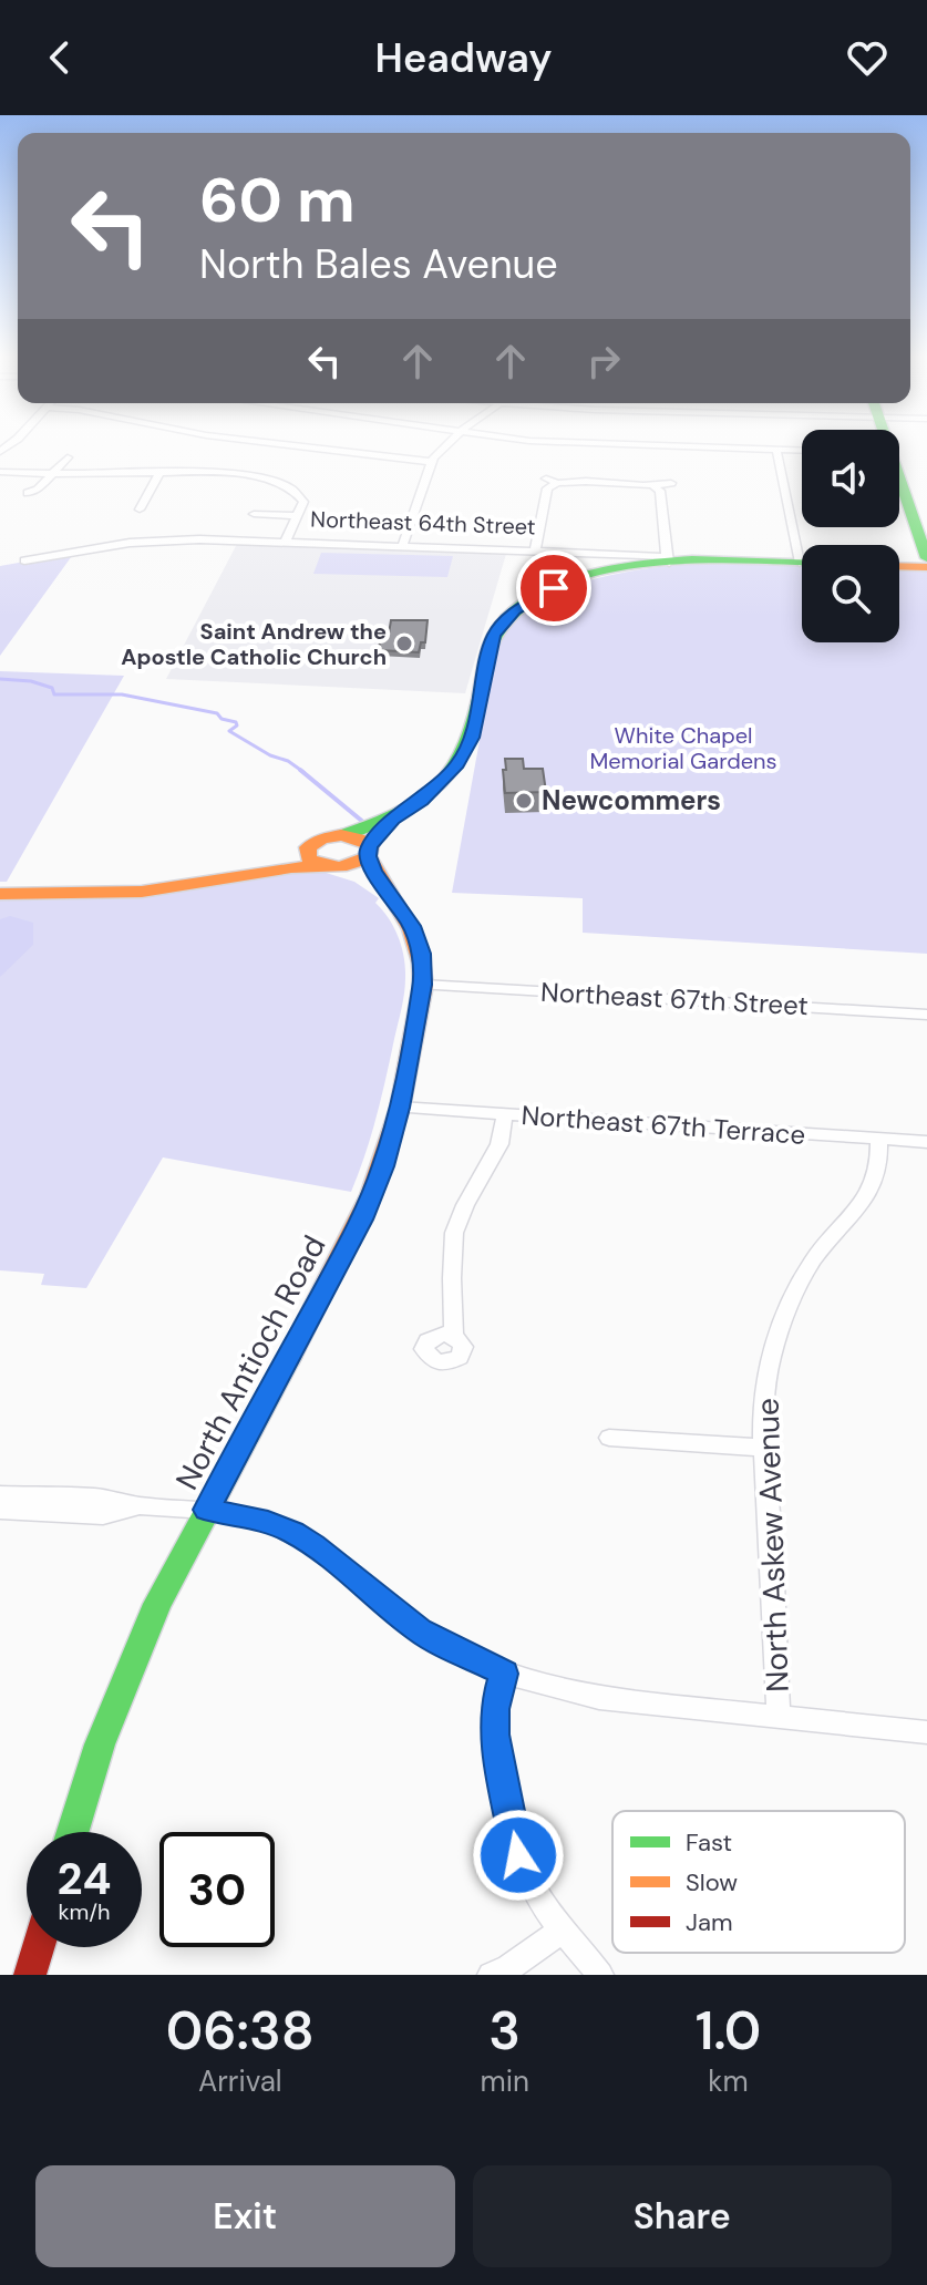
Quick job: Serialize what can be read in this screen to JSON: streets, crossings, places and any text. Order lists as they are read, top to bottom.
{
  "streets": {
    "street": [
      "Northeast 64th Street",
      "Northeast 67th Street",
      "Northeast 67th Terrace",
      "North Antioch Road",
      "North Askew Avenue"
    ]
  },
  "crossings": [
    ["Northeast 67th Street", "North Antioch Road"],
    ["Northeast 67th Terrace", "North Antioch Road"],
    ["Northeast 67th Terrace", "North Askew Avenue"]
  ],
  "parks": ["White Chapel Memorial Gardens"],
  "places": ["Saint Andrew the Apostle Catholic Church", "Newcommers"],
  "legend": ["Fast", "Slow", "Jam"],
  "page": {
    "header": "Headway",
    "turn": ["60 m", "North Bales Avenue"],
    "speed": "24 km/h",
    "limit": "30",
    "eta": [
      "06:38",
      "Arrival",
      "3",
      "min",
      "1.0",
      "km"
    ],
    "buttons": ["Exit", "Share"]
  }
}
